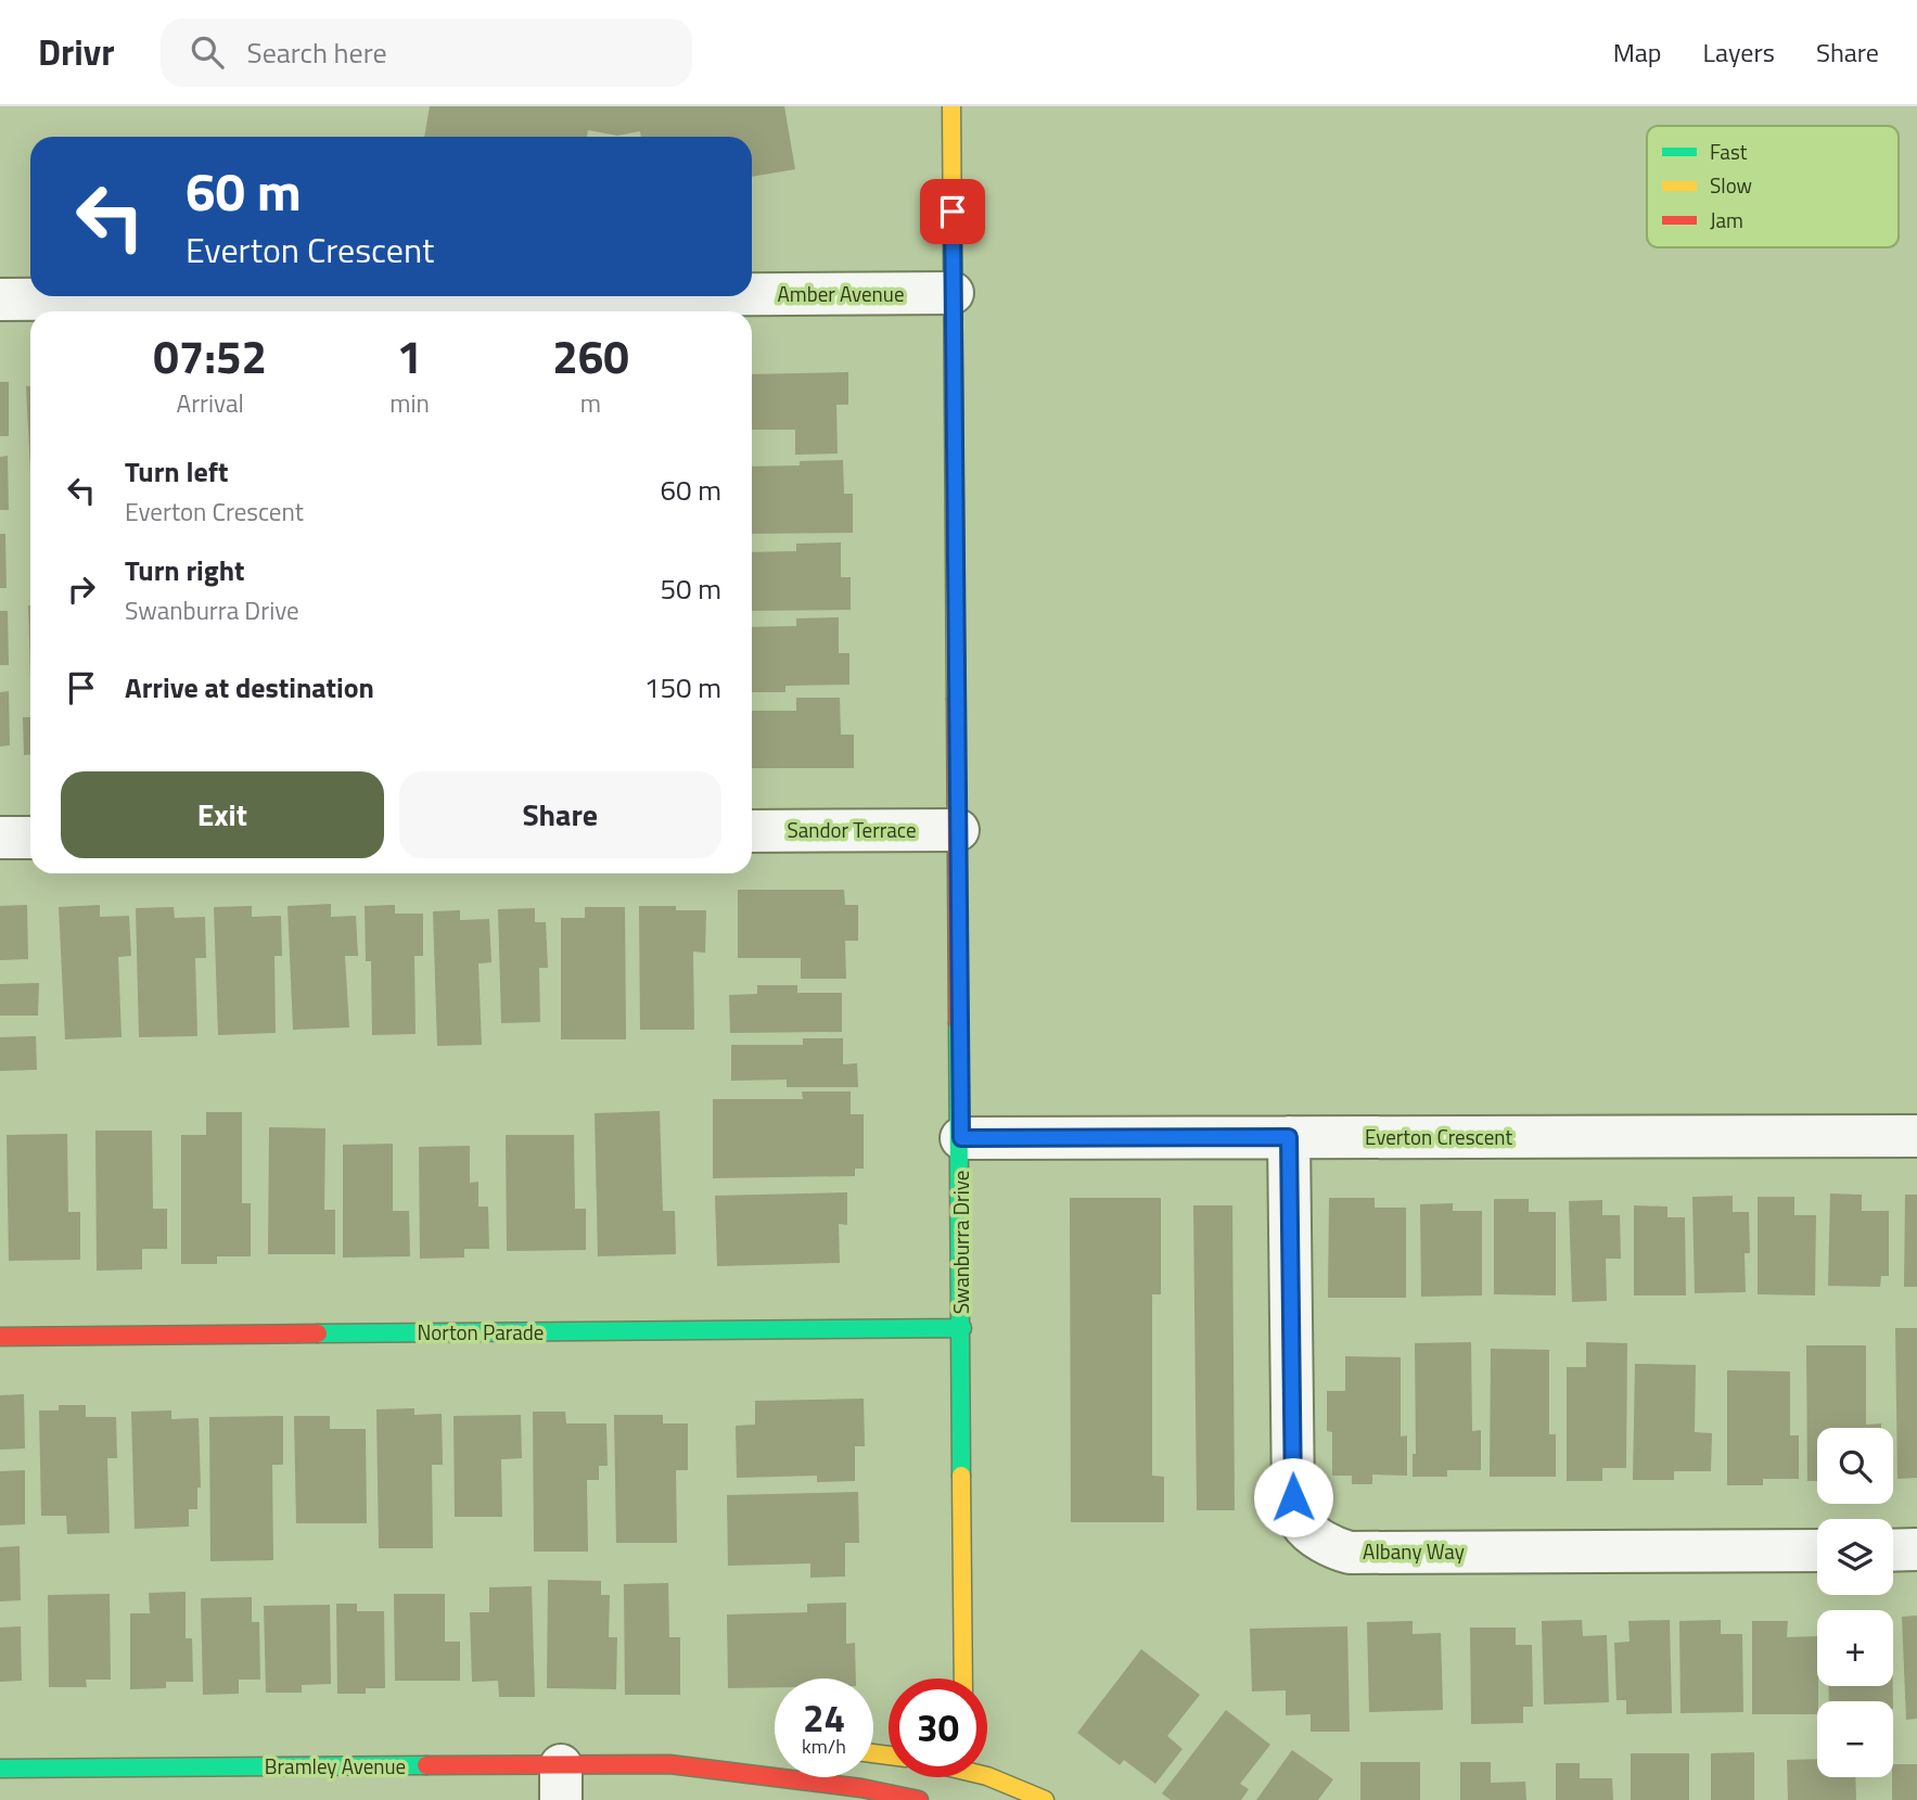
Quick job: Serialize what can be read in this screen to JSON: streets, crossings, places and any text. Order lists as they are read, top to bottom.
{
  "streets": {
    "street": [
      "Amber Avenue",
      "Sandor Terrace",
      "Everton Crescent",
      "Swanburra Drive",
      "Norton Parade",
      "Albany Way",
      "Bramley Avenue"
    ]
  },
  "crossings": [
    ["Amber Avenue", "Swanburra Drive"],
    ["Sandor Terrace", "Swanburra Drive"],
    ["Everton Crescent", "Swanburra Drive"],
    ["Everton Crescent", "Albany Way"],
    ["Swanburra Drive", "Norton Parade"]
  ],
  "legend": ["Fast", "Slow", "Jam"],
  "page": {
    "header": "Drivr",
    "search": "Search here",
    "nav": ["Map", "Layers", "Share"],
    "turn": ["60 m", "Everton Crescent"],
    "eta": [
      "07:52",
      "Arrival",
      "1",
      "min",
      "260",
      "m"
    ],
    "list": [
      {
        "name": "Turn left",
        "note": "Everton Crescent",
        "value": "60 m"
      },
      {
        "name": "Turn right",
        "note": "Swanburra Drive",
        "value": "50 m"
      },
      {
        "name": "Arrive at destination",
        "value": "150 m"
      }
    ],
    "buttons": ["Exit", "Share"],
    "map_buttons": ["+", "−"],
    "speed": "24 km/h",
    "limit": "30"
  }
}
